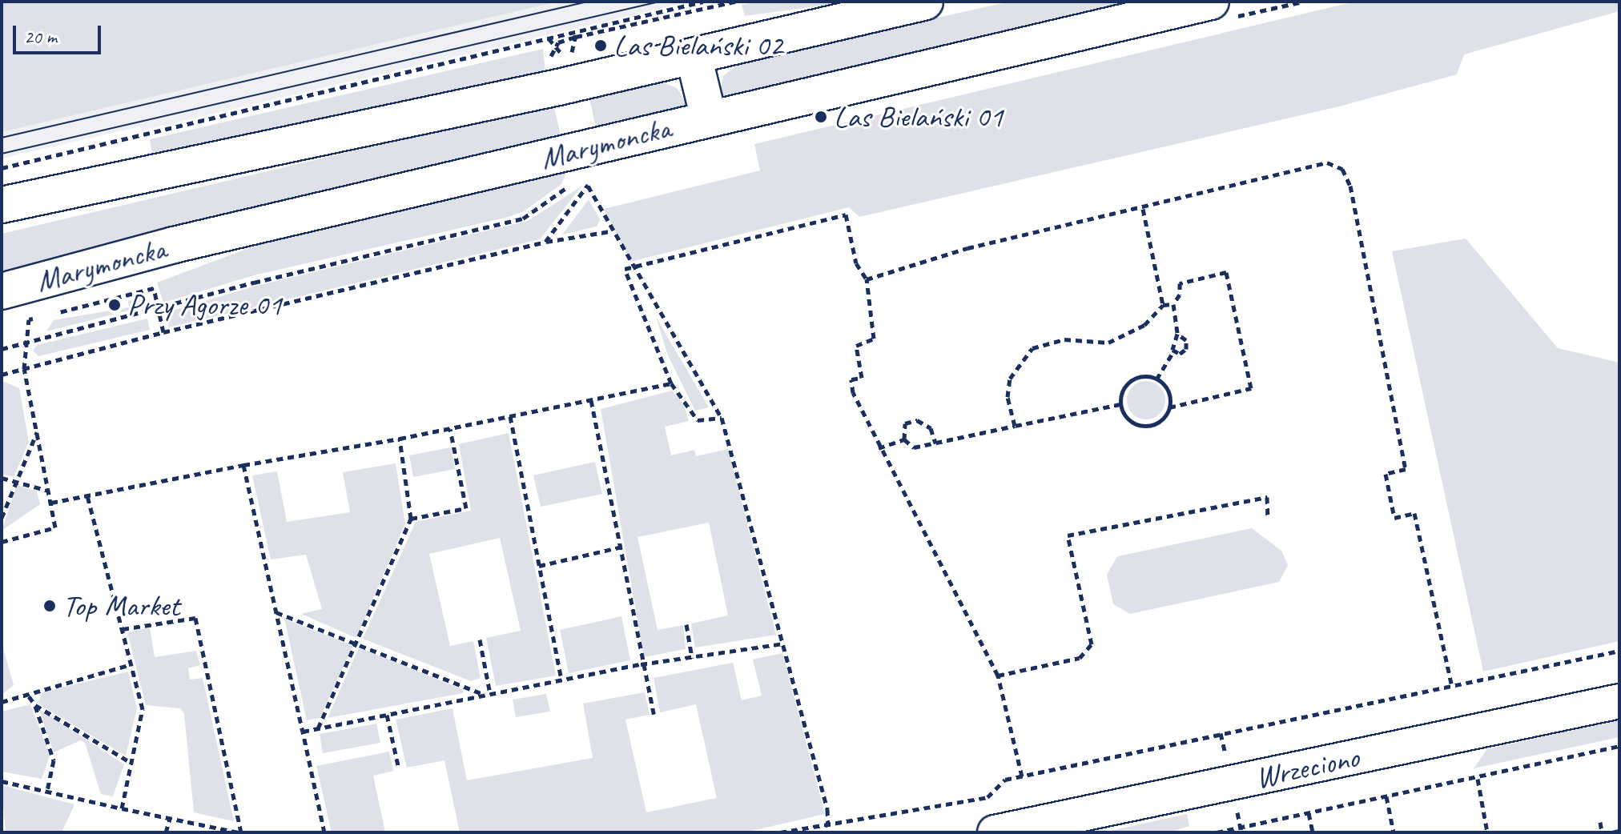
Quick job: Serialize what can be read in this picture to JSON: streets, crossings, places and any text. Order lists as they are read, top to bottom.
{
  "streets": {
    "main road": ["Marymoncka"],
    "street": ["Wrzeciono"]
  },
  "places": [
    "Las Bielański 02",
    "Las Bielański 01",
    "Przy Agorze 01",
    "Top Market"
  ],
  "scale_bar": "20 m"
}
